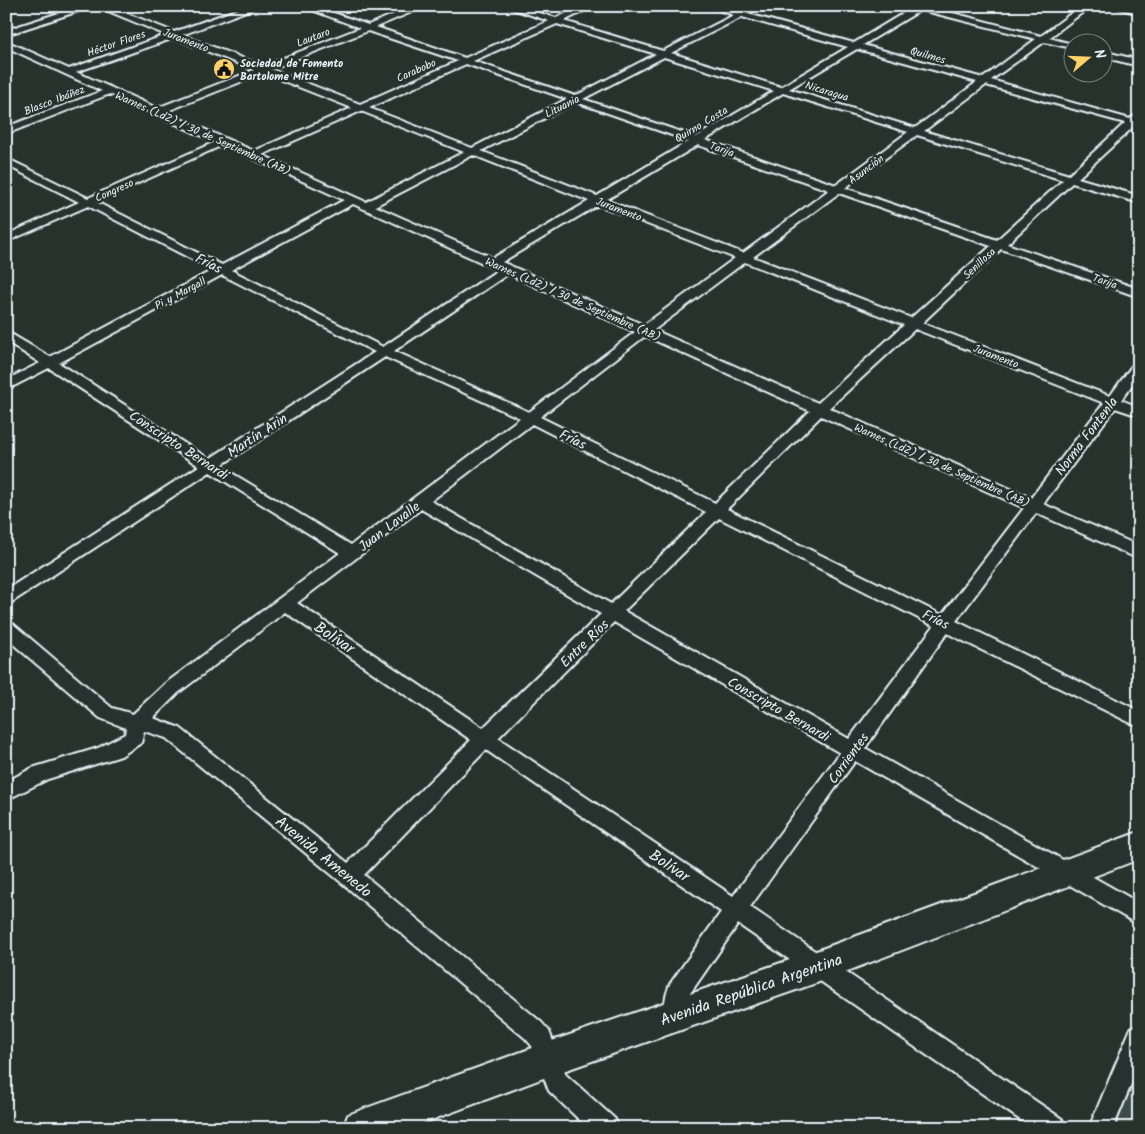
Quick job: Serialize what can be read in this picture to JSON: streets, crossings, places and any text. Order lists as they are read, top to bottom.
{
  "streets": {
    "main road": ["Avenida República Argentina"],
    "street": [
      "Lautaro",
      "Juramento",
      "Héctor Flores",
      "Quilmes",
      "Carabobo",
      "Nicaragua",
      "Blasco Ibáñez",
      "Lituania",
      "Quirno Costa",
      "Warnes (LdZ) / 30 de Septiembre (AB)",
      "Tarija",
      "Asunción",
      "Congreso",
      "Frías",
      "Senillosa",
      "Pi y Margall",
      "Martín Arin",
      "Norma Fontenla",
      "Conscripto Bernardi",
      "Juan Lavalle",
      "Bolívar",
      "Entre Ríos",
      "Corrientes",
      "Avenida Amenedo"
    ]
  },
  "crossings": [
    ["Lautaro", "Juramento"],
    ["Lautaro", "Warnes (LdZ) / 30 de Septiembre (AB)"],
    ["Lautaro", "Tarija"],
    ["Juramento", "Héctor Flores"],
    ["Juramento", "Carabobo"],
    ["Juramento", "Lituania"],
    ["Juramento", "Quirno Costa"],
    ["Juramento", "Asunción"],
    ["Juramento", "Senillosa"],
    ["Juramento", "Norma Fontenla"],
    ["Héctor Flores", "Warnes (LdZ) / 30 de Septiembre (AB)"],
    ["Quilmes", "Lituania"],
    ["Quilmes", "Quirno Costa"],
    ["Quilmes", "Asunción"],
    ["Quilmes", "Senillosa"],
    ["Carabobo", "Nicaragua"],
    ["Carabobo", "Warnes (LdZ) / 30 de Septiembre (AB)"],
    ["Carabobo", "Tarija"],
    ["Nicaragua", "Lituania"],
    ["Nicaragua", "Quirno Costa"],
    ["Nicaragua", "Asunción"],
    ["Nicaragua", "Senillosa"],
    ["Blasco Ibáñez", "Warnes (LdZ) / 30 de Septiembre (AB)"],
    ["Lituania", "Warnes (LdZ) / 30 de Septiembre (AB)"],
    ["Lituania", "Tarija"],
    ["Quirno Costa", "Warnes (LdZ) / 30 de Septiembre (AB)"],
    ["Quirno Costa", "Tarija"],
    ["Warnes (LdZ) / 30 de Septiembre (AB)", "Asunción"],
    ["Warnes (LdZ) / 30 de Septiembre (AB)", "Congreso"],
    ["Warnes (LdZ) / 30 de Septiembre (AB)", "Senillosa"],
    ["Warnes (LdZ) / 30 de Septiembre (AB)", "Pi y Margall"],
    ["Warnes (LdZ) / 30 de Septiembre (AB)", "Martín Arin"],
    ["Warnes (LdZ) / 30 de Septiembre (AB)", "Norma Fontenla"],
    ["Warnes (LdZ) / 30 de Septiembre (AB)", "Juan Lavalle"],
    ["Warnes (LdZ) / 30 de Septiembre (AB)", "Entre Ríos"],
    ["Warnes (LdZ) / 30 de Septiembre (AB)", "Corrientes"],
    ["Tarija", "Asunción"],
    ["Tarija", "Senillosa"],
    ["Asunción", "Juan Lavalle"],
    ["Congreso", "Frías"],
    ["Frías", "Pi y Margall"],
    ["Frías", "Martín Arin"],
    ["Frías", "Juan Lavalle"],
    ["Frías", "Entre Ríos"],
    ["Frías", "Corrientes"],
    ["Senillosa", "Entre Ríos"],
    ["Pi y Margall", "Conscripto Bernardi"],
    ["Martín Arin", "Conscripto Bernardi"],
    ["Norma Fontenla", "Corrientes"],
    ["Conscripto Bernardi", "Juan Lavalle"],
    ["Conscripto Bernardi", "Entre Ríos"],
    ["Conscripto Bernardi", "Corrientes"],
    ["Conscripto Bernardi", "Avenida República Argentina"],
    ["Juan Lavalle", "Bolívar"],
    ["Juan Lavalle", "Avenida Amenedo"],
    ["Bolívar", "Entre Ríos"],
    ["Bolívar", "Corrientes"],
    ["Bolívar", "Avenida República Argentina"],
    ["Entre Ríos", "Avenida Amenedo"],
    ["Corrientes", "Avenida República Argentina"],
    ["Avenida Amenedo", "Avenida República Argentina"]
  ],
  "places": {
    "public building": ["Sociedad de Fomento Bartolome Mitre"]
  },
  "north": "right"
}
